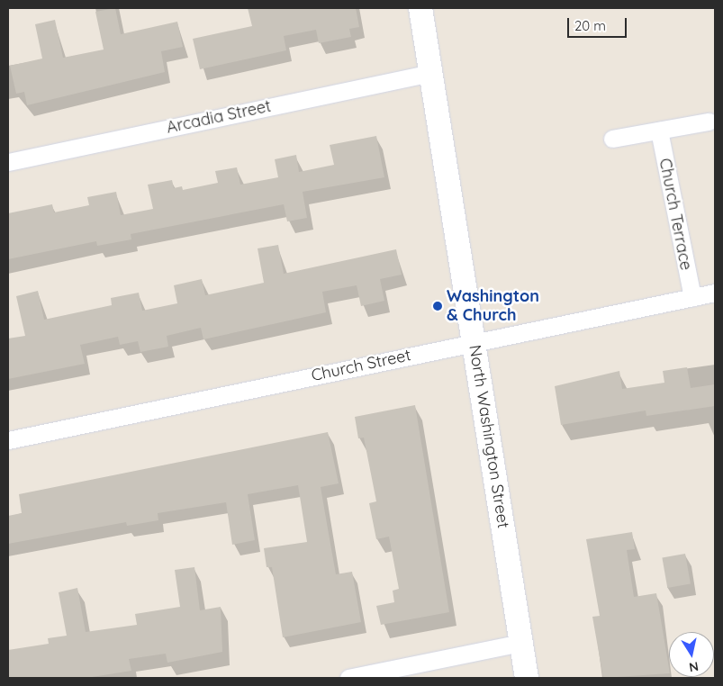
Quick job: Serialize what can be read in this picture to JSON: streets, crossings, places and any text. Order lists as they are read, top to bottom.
{
  "streets": {
    "street": [
      "Arcadia Street",
      "Church Terrace",
      "Church Street",
      "North Washington Street"
    ]
  },
  "crossings": [
    ["Arcadia Street", "North Washington Street"],
    ["Church Terrace", "Church Street"],
    ["Church Street", "North Washington Street"]
  ],
  "places": ["Washington & Church"],
  "scale_bar": "20 m",
  "north": "bottom"
}
